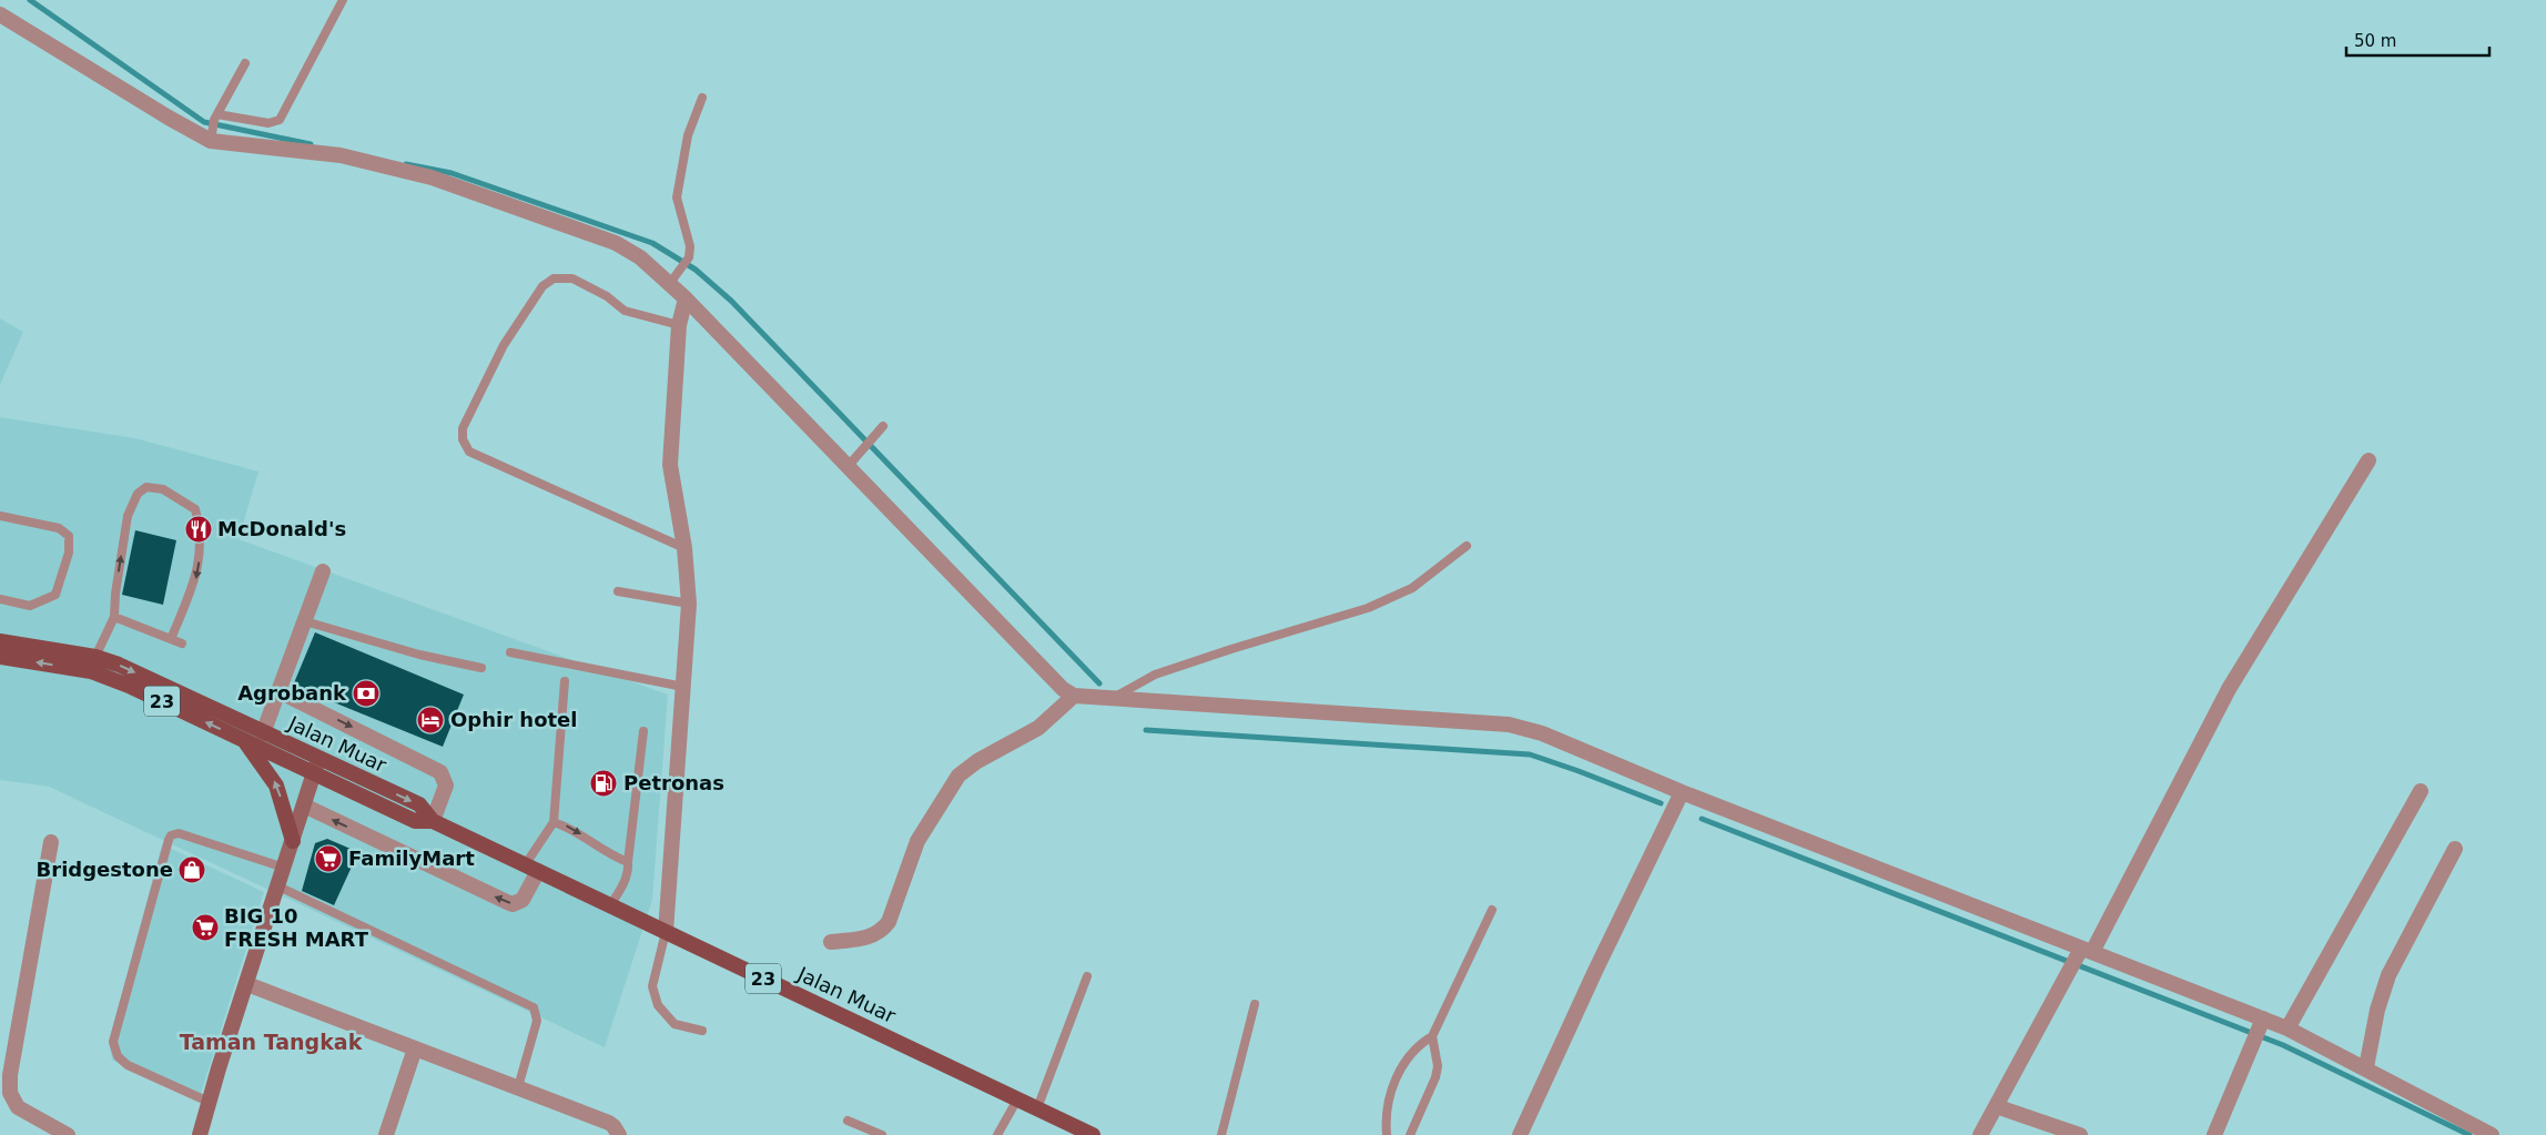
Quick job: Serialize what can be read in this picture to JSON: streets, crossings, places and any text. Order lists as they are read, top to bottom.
{
  "streets": {
    "main road": ["23", "Jalan Muar"]
  },
  "districts": ["Taman Tangkak"],
  "places": {
    "restaurant": ["McDonald's"],
    "bank": ["Agrobank"],
    "hotel": ["Ophir hotel"],
    "fuel station": ["Petronas"],
    "supermarket": ["FamilyMart", "BIG 10 FRESH MART"],
    "shop": ["Bridgestone"]
  },
  "scale_bar": "50 m"
}
